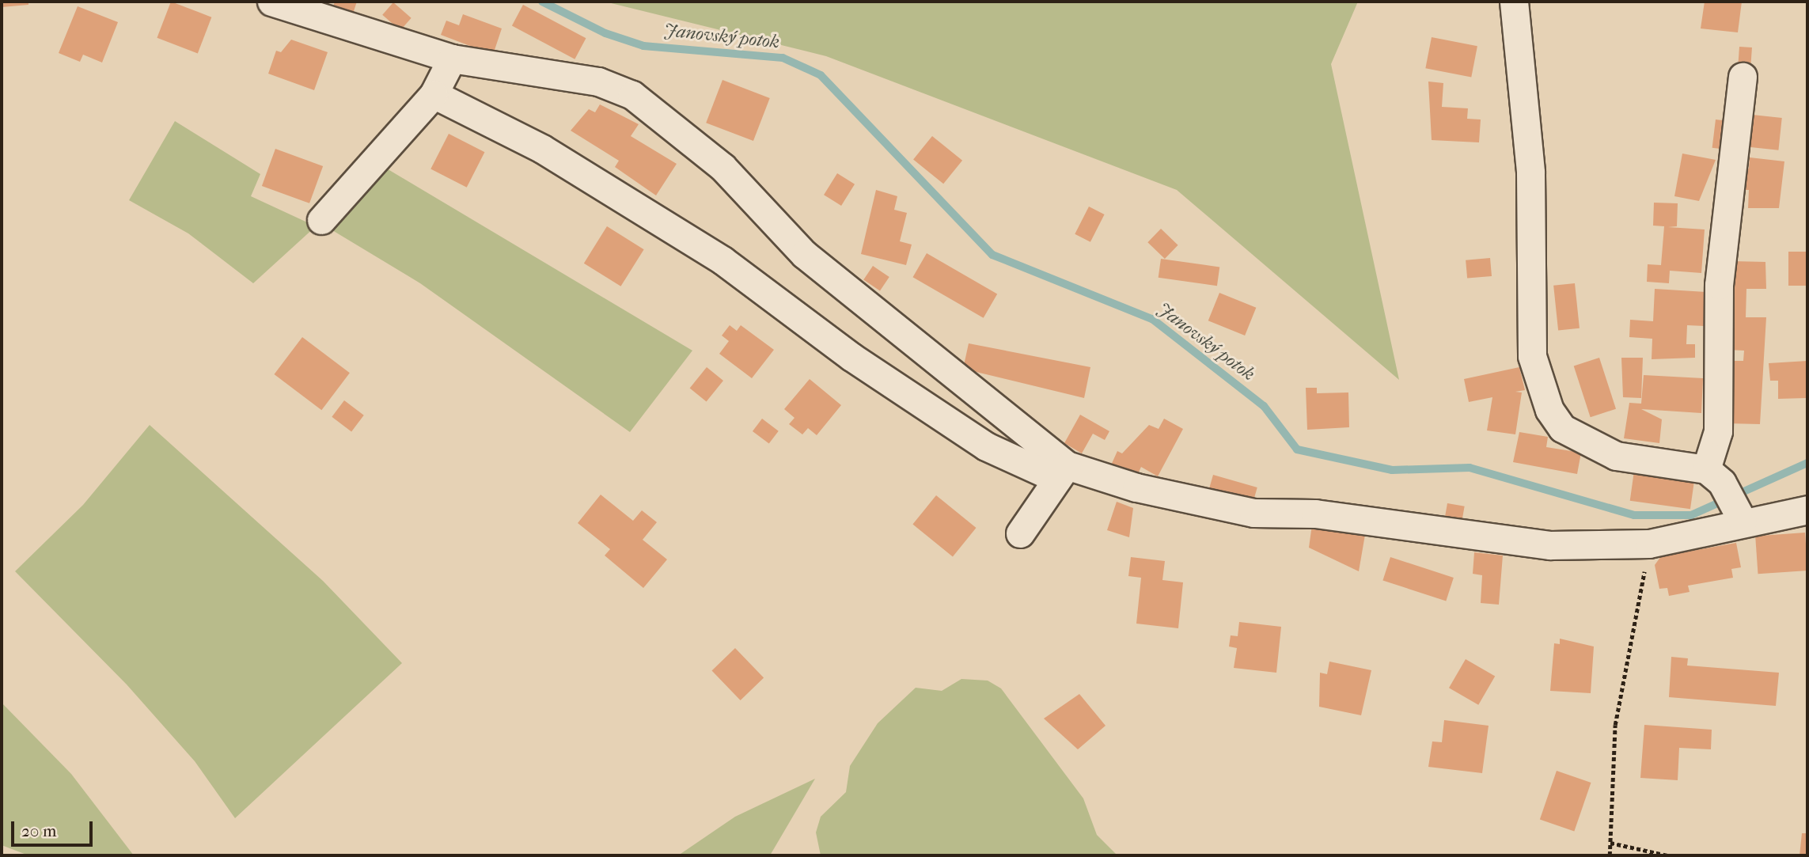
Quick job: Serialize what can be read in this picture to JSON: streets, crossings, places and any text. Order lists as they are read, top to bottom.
{
  "water": ["Janovský potok"],
  "scale_bar": "20 m"
}
